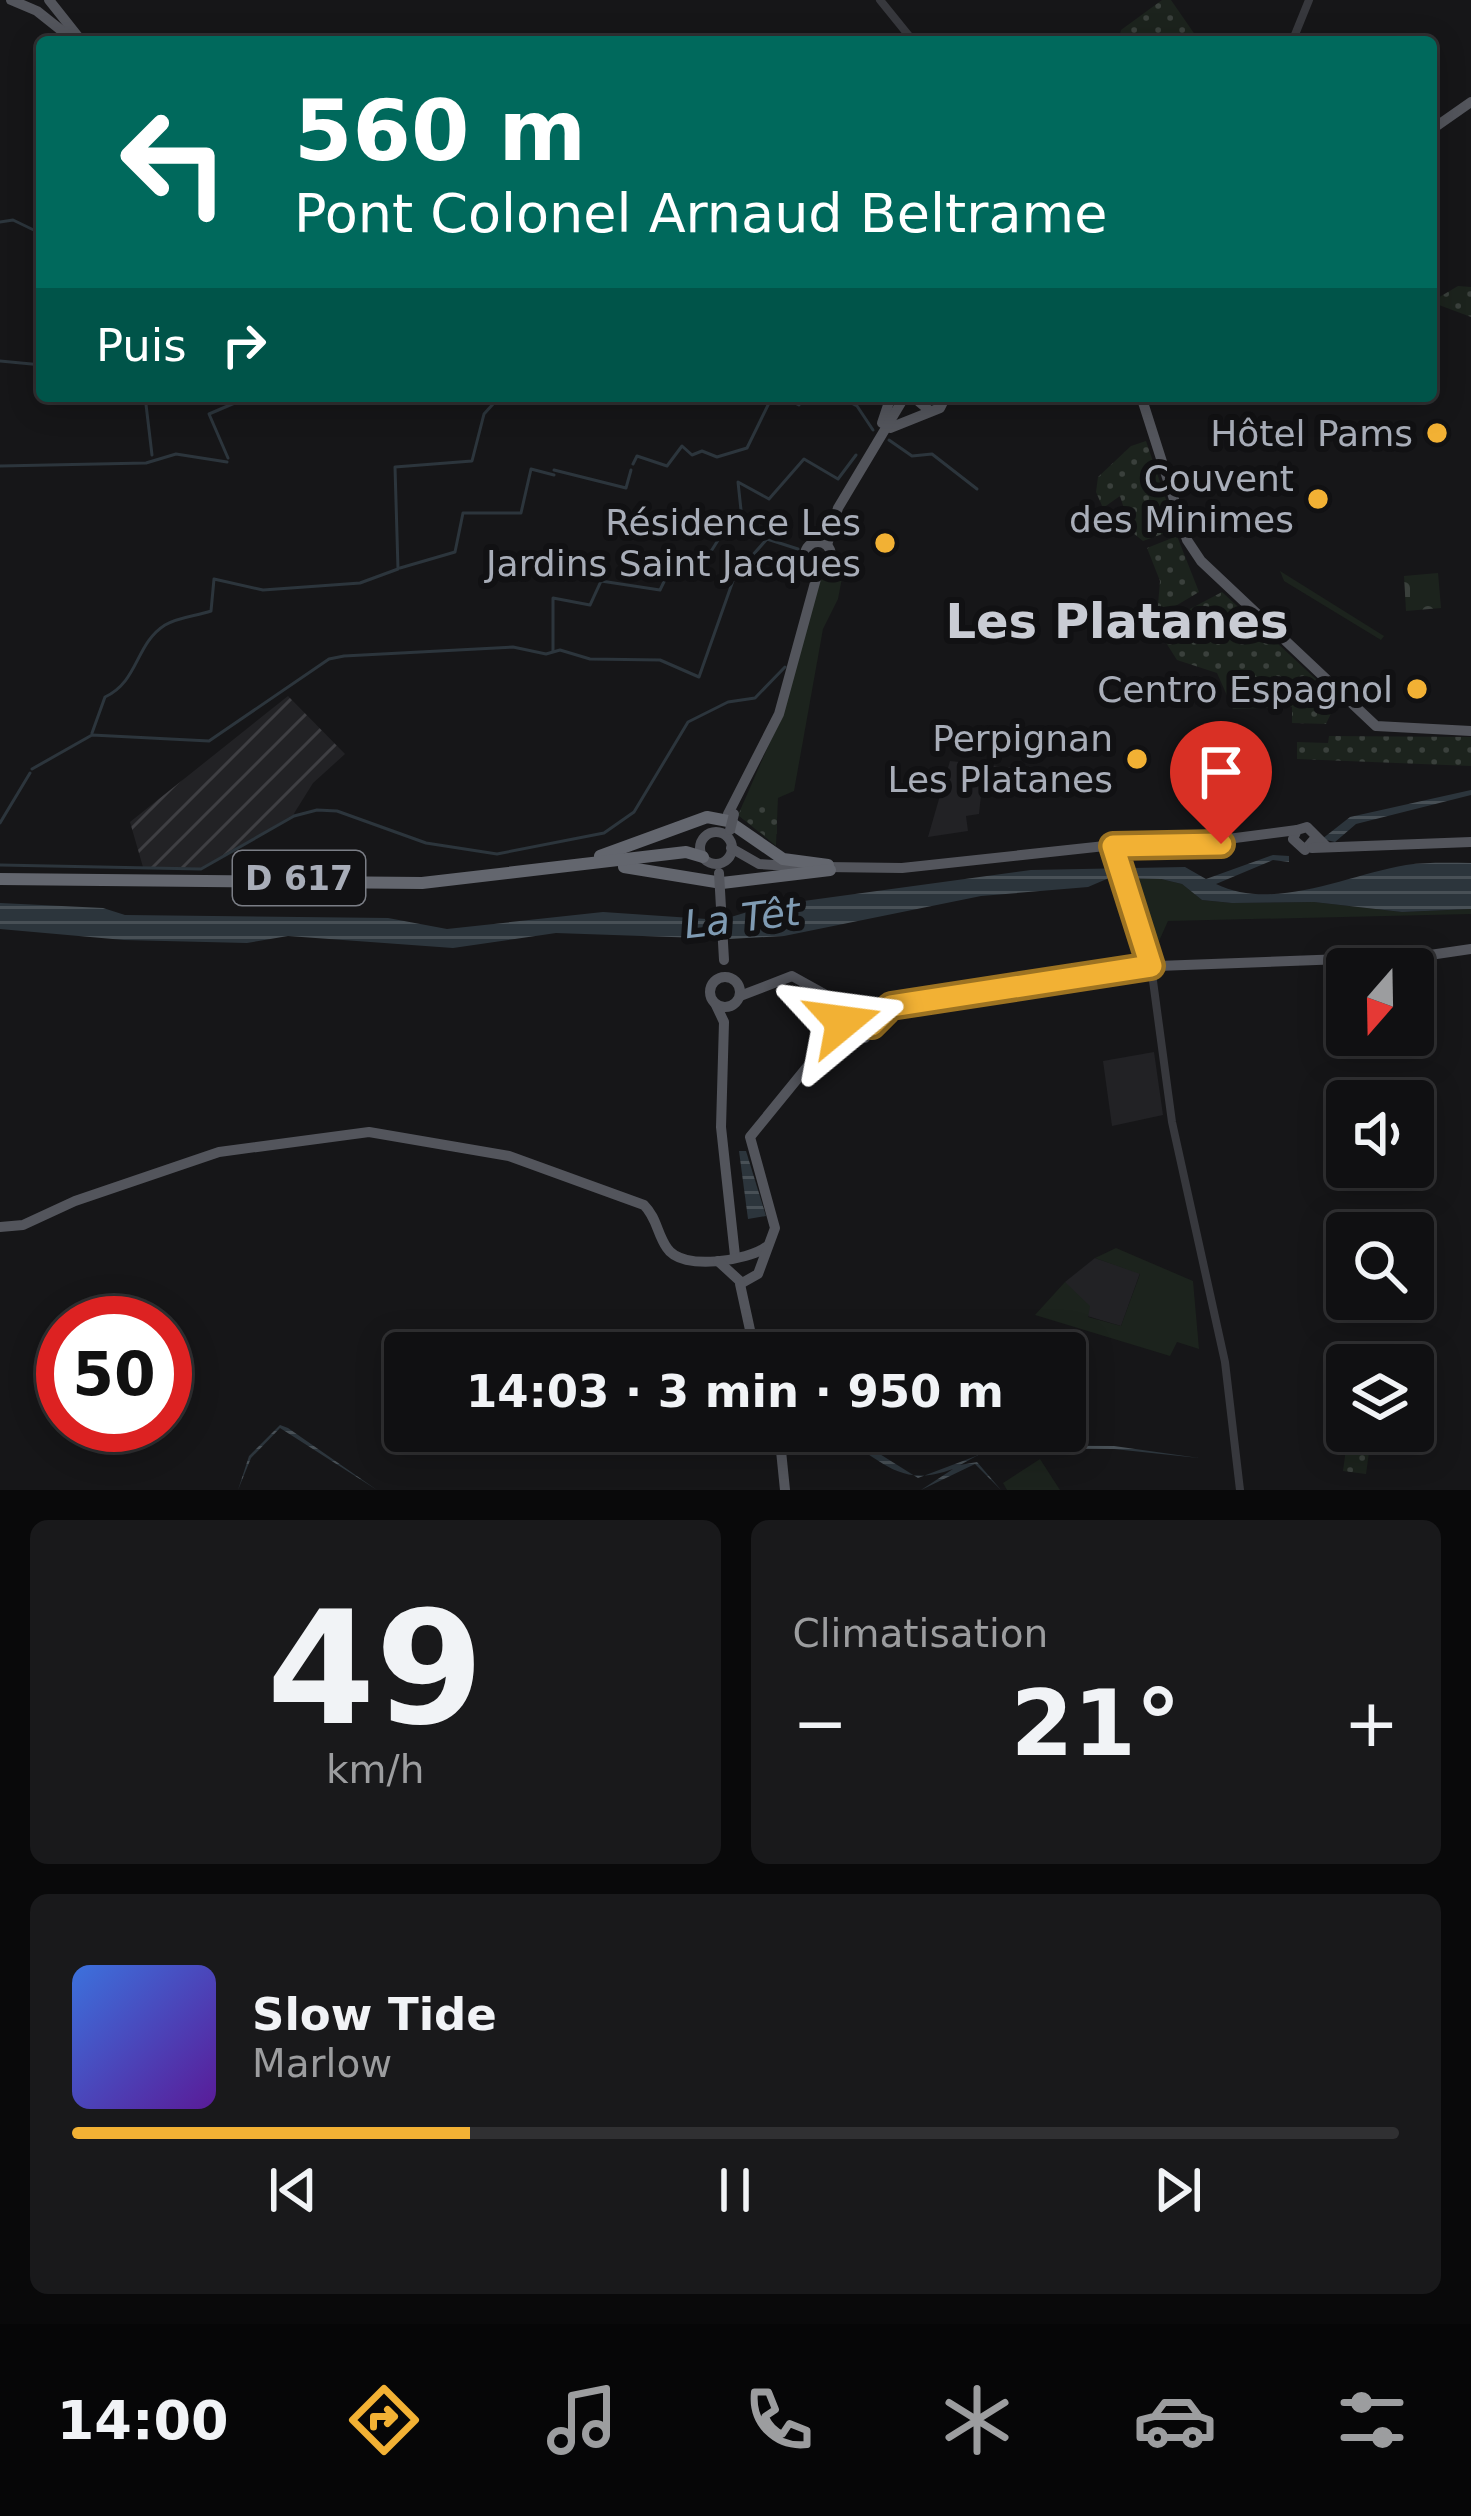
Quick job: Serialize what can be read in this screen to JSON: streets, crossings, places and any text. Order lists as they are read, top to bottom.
{
  "streets": {
    "highway": ["D 617"]
  },
  "districts": ["Les Platanes"],
  "water": ["La Têt"],
  "places": [
    "Hôtel Pams",
    "Couvent des Minimes",
    "Résidence Les Jardins Saint Jacques",
    "Centro Espagnol",
    "Perpignan Les Platanes"
  ],
  "north": "bottom",
  "page": {
    "turn": ["560 m", "Pont Colonel Arnaud Beltrame"],
    "then": "Puis",
    "limit": "50",
    "trip": "14:03 · 3 min · 950 m",
    "tile": [
      ["49", "km/h"],
      "Climatisation"
    ],
    "heat": ["−", "21°", "+"],
    "song": ["Slow Tide", "Marlow"],
    "tabs": "14:00"
  }
}
